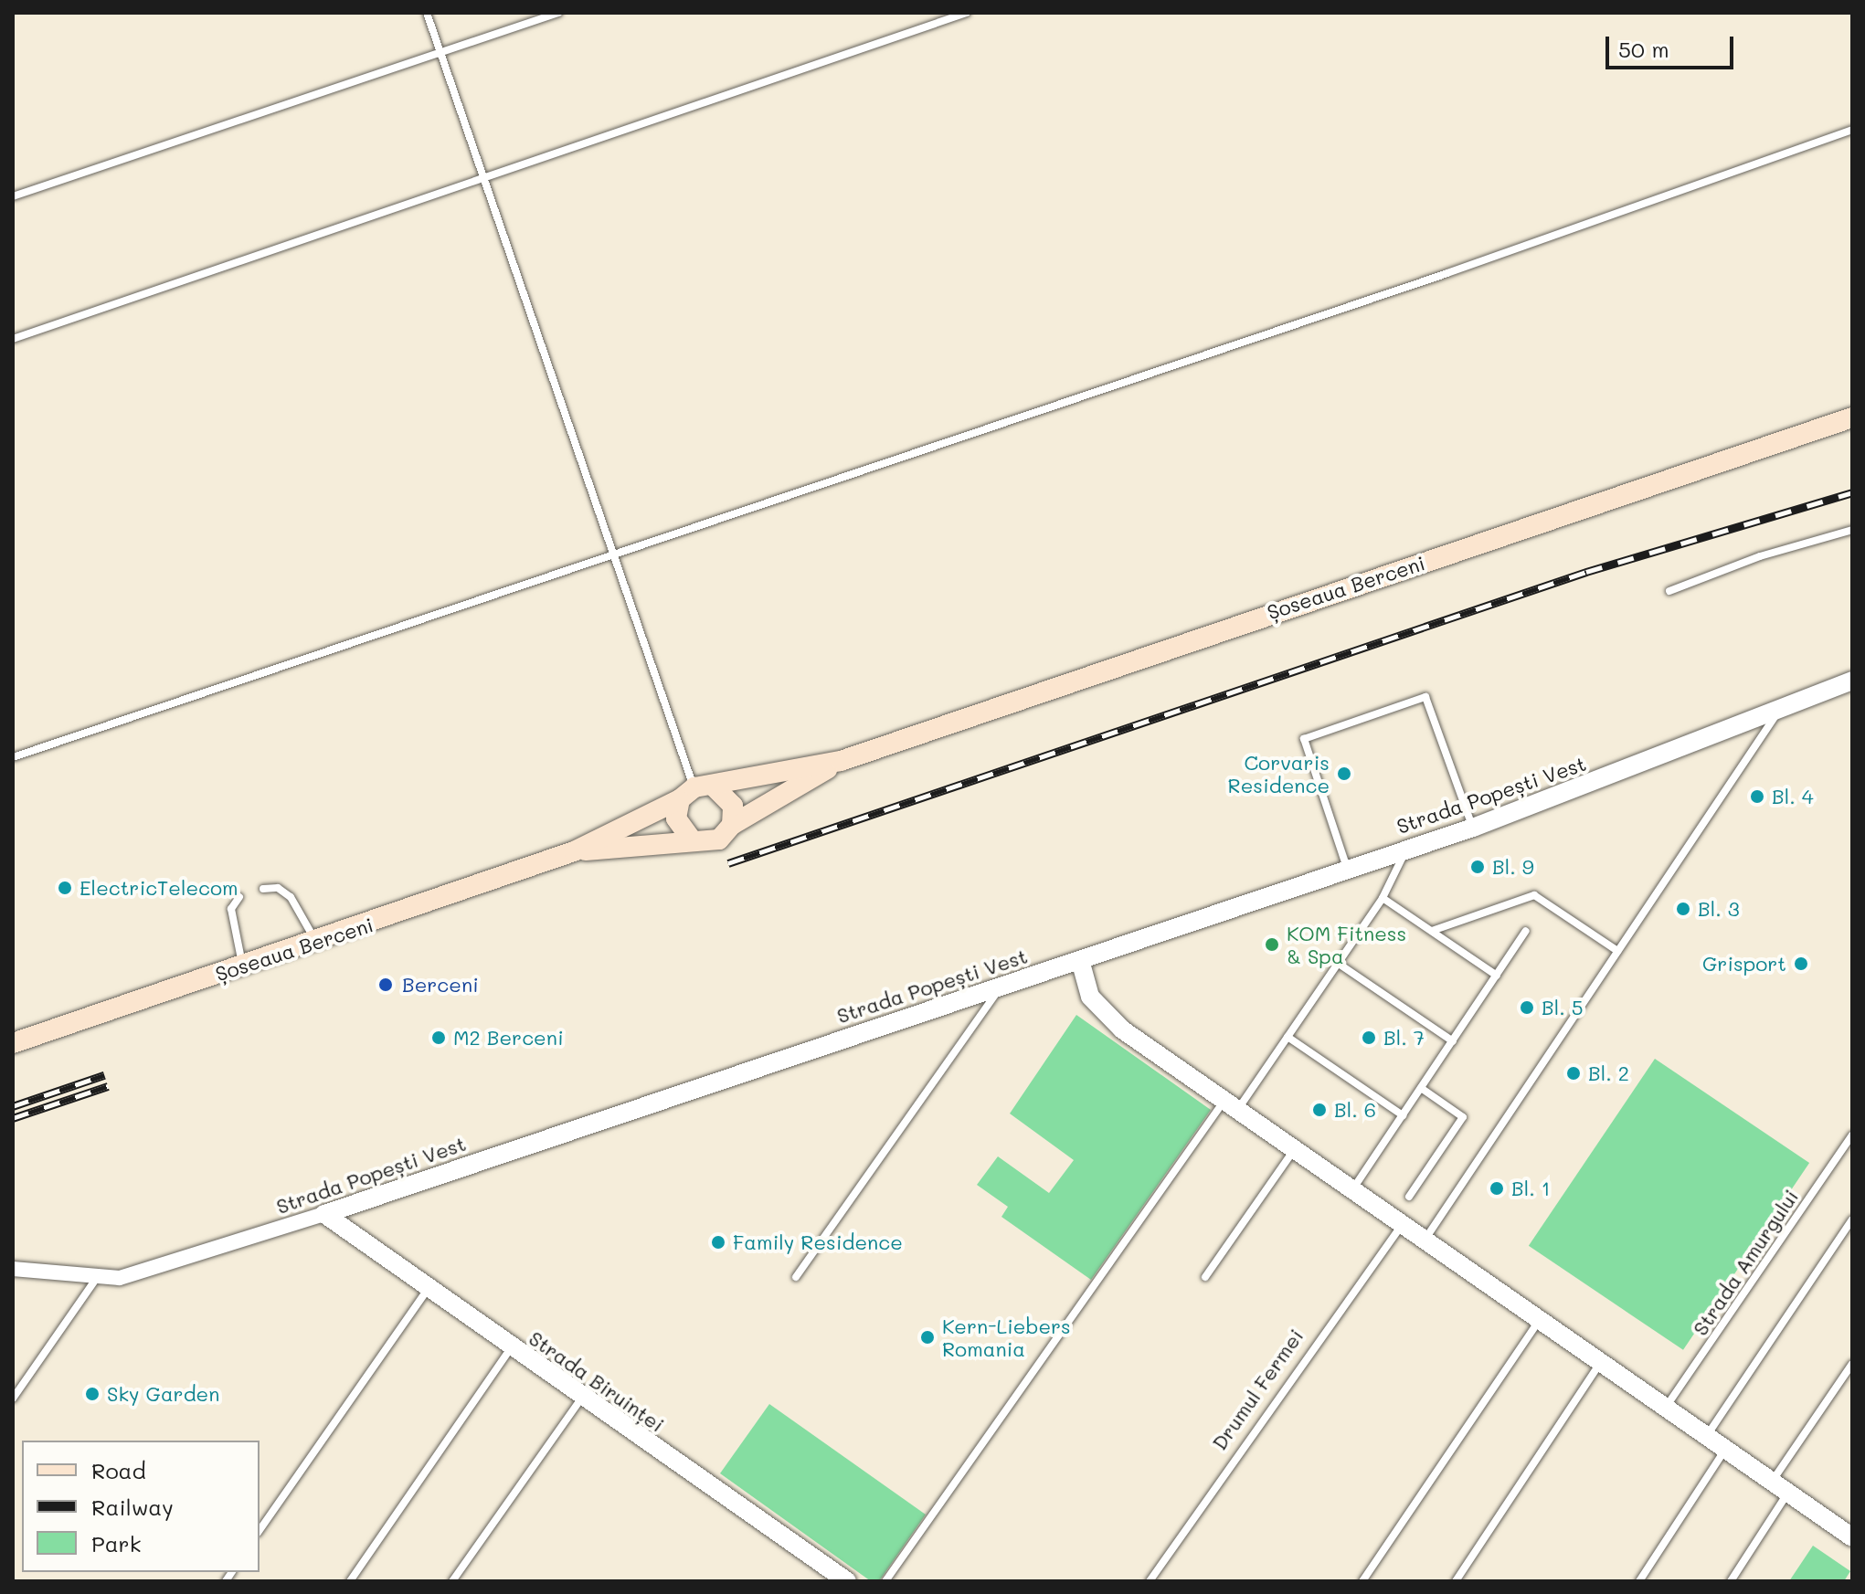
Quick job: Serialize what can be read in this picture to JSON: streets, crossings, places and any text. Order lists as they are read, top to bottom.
{
  "streets": {
    "main road": ["Șoseaua Berceni"],
    "street": ["Strada Popești Vest", "Strada Biruinței"],
    "lane": ["Strada Amurgului", "Drumul Fermei"]
  },
  "crossings": [
    ["Strada Popești Vest", "Strada Biruinței"]
  ],
  "places": [
    "Corvaris Residence",
    "Bl. 4",
    "Bl. 9",
    "ElectricTelecom",
    "Bl. 3",
    "KOM Fitness & Spa",
    "Grisport",
    "Berceni",
    "Bl. 5",
    "M2 Berceni",
    "Bl. 7",
    "Bl. 2",
    "Bl. 6",
    "Bl. 1",
    "Family Residence",
    "Kern-Liebers Romania",
    "Sky Garden"
  ],
  "legend": ["Road", "Railway", "Park"],
  "scale_bar": "50 m"
}
